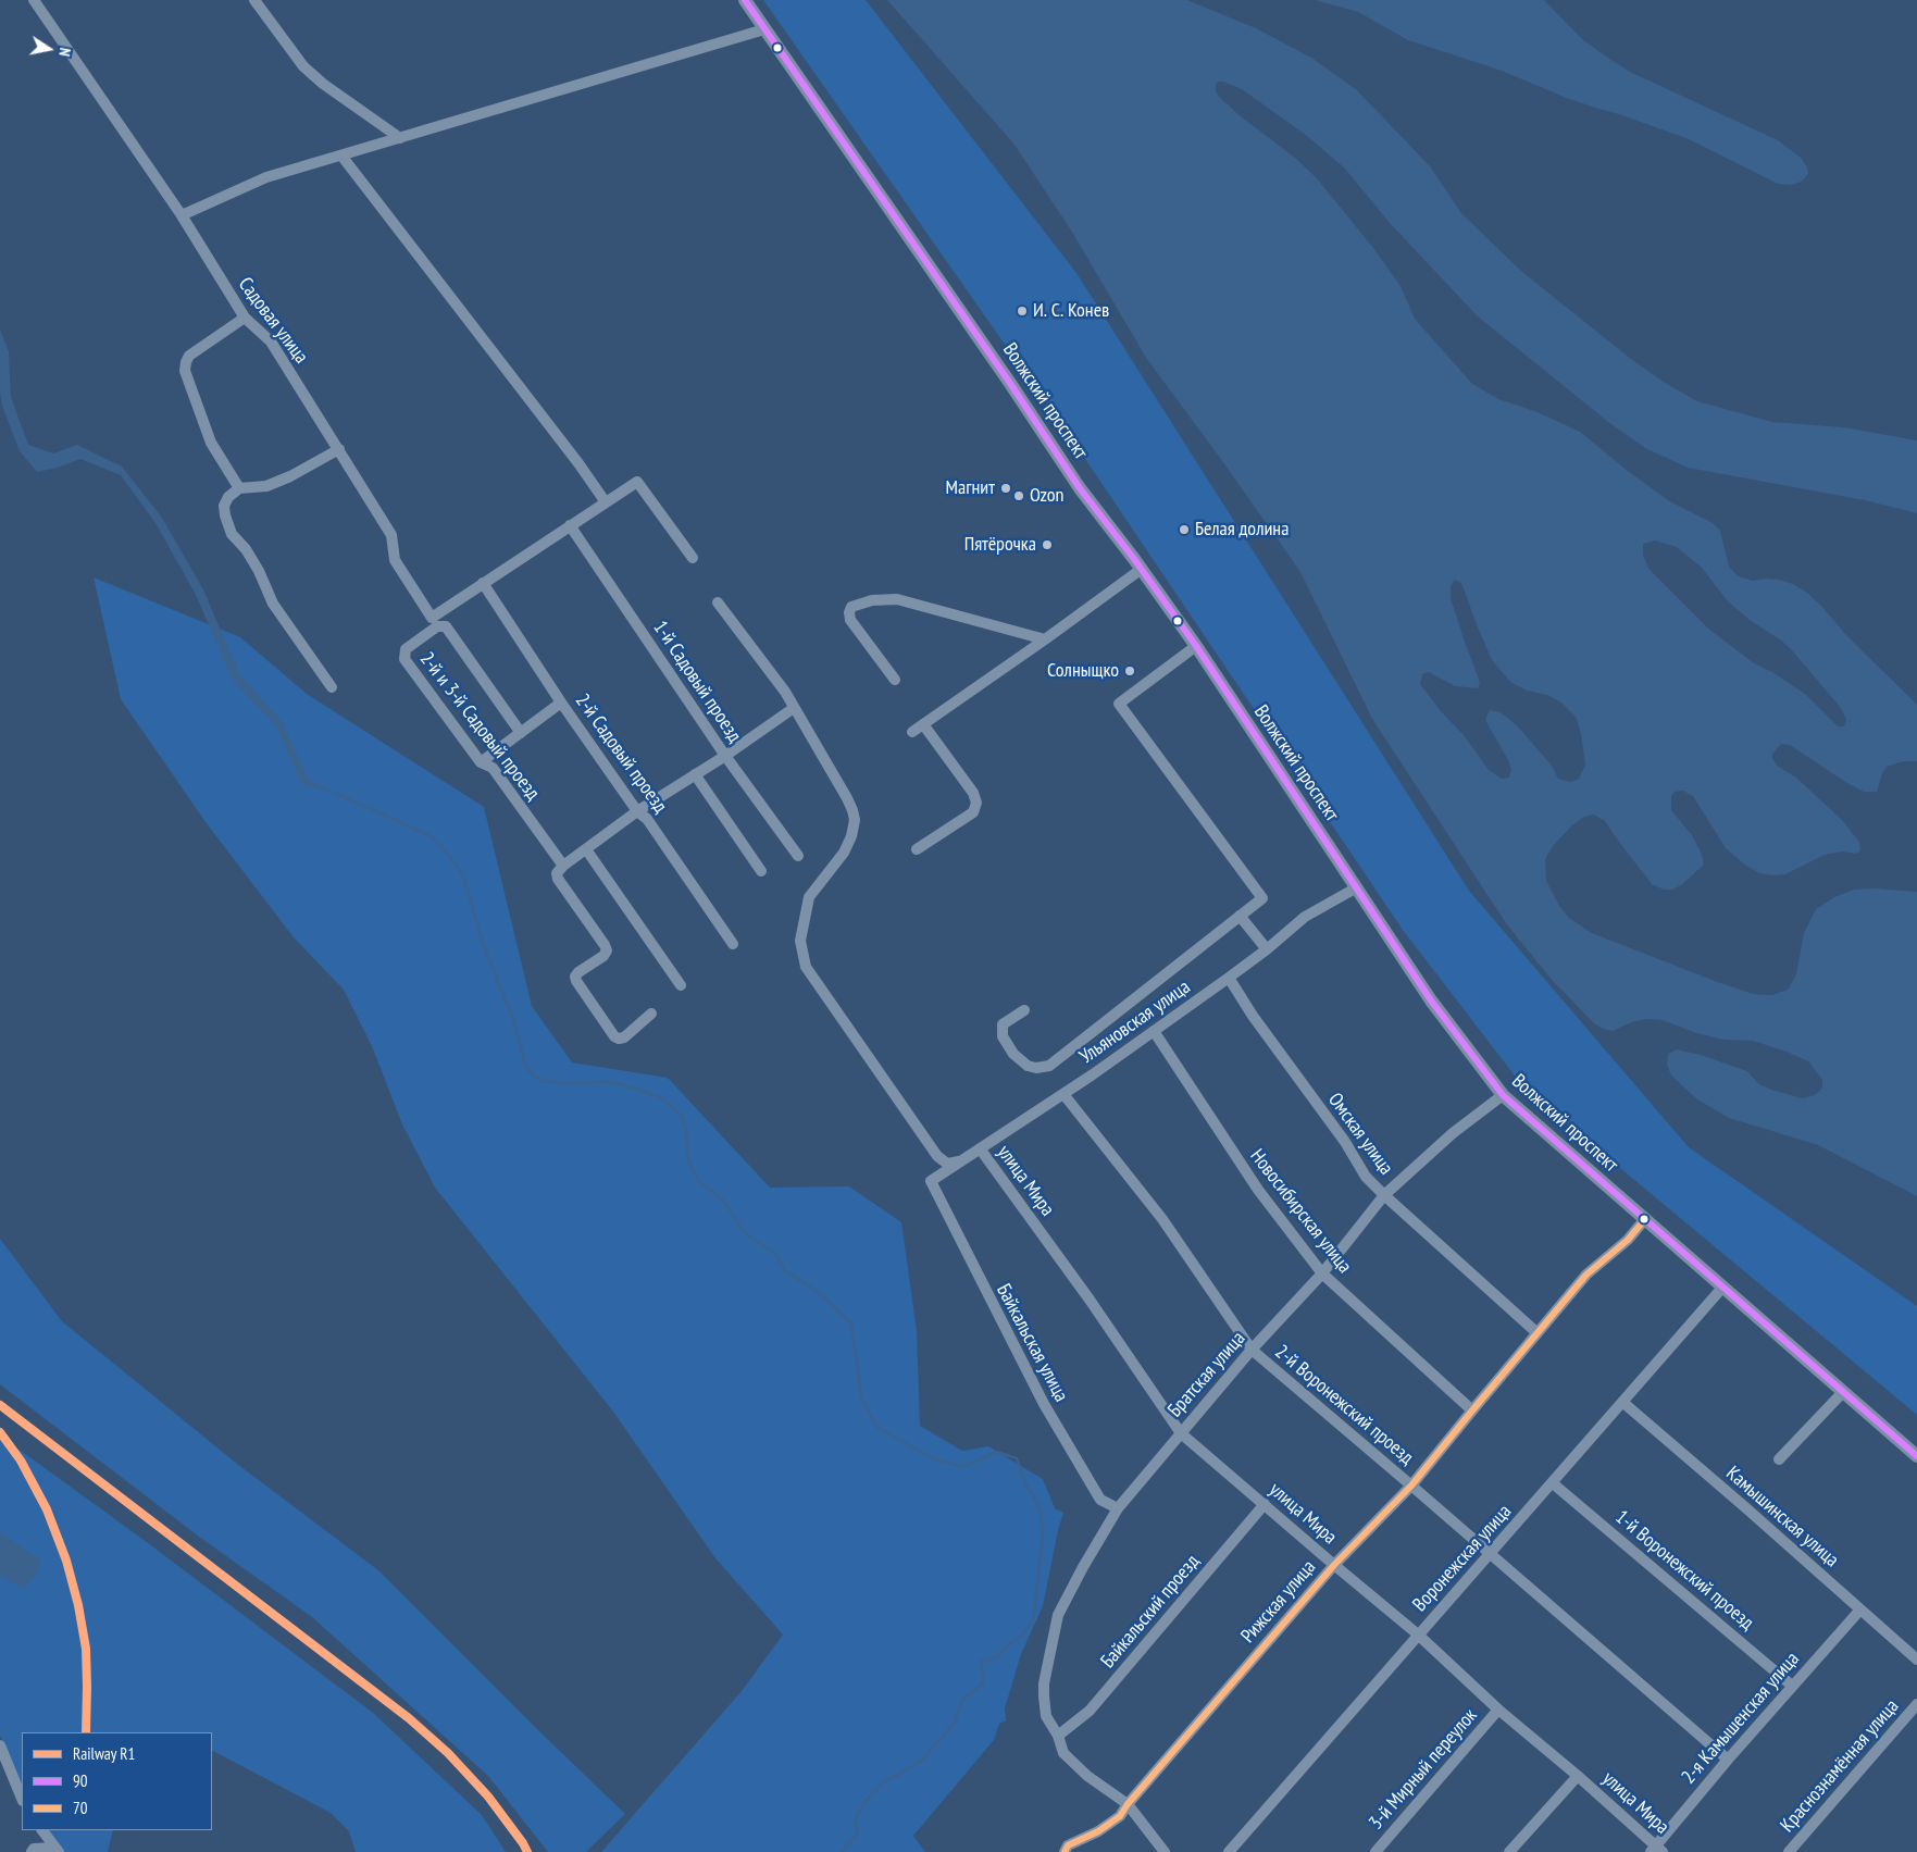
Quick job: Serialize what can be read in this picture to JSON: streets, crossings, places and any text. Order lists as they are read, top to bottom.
{
  "streets": {
    "main road": ["Волжский проспект"],
    "street": [
      "Садовая улица",
      "1-й Садовый проезд",
      "2-й и 3-й Садовый проезд",
      "2-й Садовый проезд",
      "Ульяновская улица",
      "Омская улица",
      "улица Мира",
      "Новосибирская улица",
      "Байкальская улица",
      "Братская улица",
      "2-й Воронежский проезд",
      "Камышинская улица",
      "Воронежская улица",
      "1-й Воронежский проезд",
      "Рижская улица",
      "Байкальский проезд",
      "2-я Камышенская улица",
      "Краснознамённая улица",
      "3-й Мирный переулок"
    ]
  },
  "crossings": [
    ["Садовая улица", "2-й Садовый проезд"],
    ["Волжский проспект", "Ульяновская улица"],
    ["Волжский проспект", "Братская улица"],
    ["Волжский проспект", "Воронежская улица"],
    ["Волжский проспект", "Рижская улица"],
    ["Ульяновская улица", "Омская улица"],
    ["Ульяновская улица", "улица Мира"],
    ["Ульяновская улица", "Новосибирская улица"],
    ["Ульяновская улица", "Байкальская улица"],
    ["Ульяновская улица", "2-й Воронежский проезд"],
    ["Омская улица", "Братская улица"],
    ["Омская улица", "Рижская улица"],
    ["улица Мира", "Братская улица"],
    ["улица Мира", "Воронежская улица"],
    ["улица Мира", "Рижская улица"],
    ["улица Мира", "Байкальский проезд"],
    ["улица Мира", "2-я Камышенская улица"],
    ["улица Мира", "3-й Мирный переулок"],
    ["Новосибирская улица", "Братская улица"],
    ["Новосибирская улица", "Рижская улица"],
    ["Байкальская улица", "Братская улица"],
    ["Братская улица", "2-й Воронежский проезд"],
    ["Братская улица", "Байкальский проезд"],
    ["2-й Воронежский проезд", "Воронежская улица"],
    ["2-й Воронежский проезд", "Рижская улица"],
    ["2-й Воронежский проезд", "2-я Камышенская улица"],
    ["Камышинская улица", "Воронежская улица"],
    ["Камышинская улица", "2-я Камышенская улица"],
    ["Воронежская улица", "1-й Воронежский проезд"],
    ["1-й Воронежский проезд", "2-я Камышенская улица"]
  ],
  "places": [
    "И. С. Конев",
    "Магнит",
    "Ozon",
    "Белая долина",
    "Пятёрочка",
    "Солныщко"
  ],
  "lines": ["transit line 90", "transit line 70", "rail line R1"],
  "legend": ["Railway R1", "90", "70"],
  "north": "right"
}
